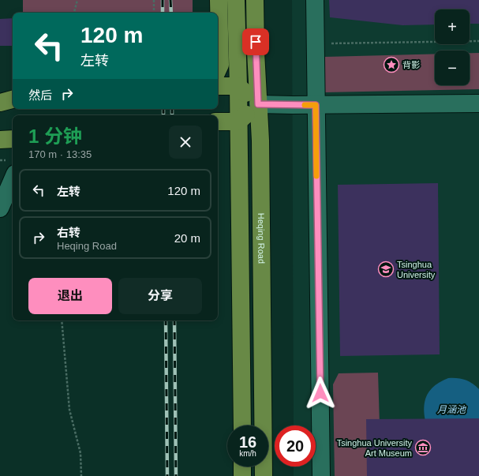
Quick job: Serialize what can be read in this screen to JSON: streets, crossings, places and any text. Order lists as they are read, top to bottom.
{
  "streets": {
    "main road": ["Heqing Road"]
  },
  "water": ["月涵池"],
  "places": {
    "place": ["背影"],
    "school or university": ["Tsinghua University"],
    "museum": ["Tsinghua University Art Museum"]
  },
  "page": {
    "map_buttons": ["+", "−"],
    "turn": ["120 m", "左转"],
    "then": "然后",
    "heading": ["1 分钟", "170 m · 13:35"],
    "list": [
      {
        "name": "左转",
        "value": "120 m"
      },
      {
        "name": "右转",
        "note": "Heqing Road",
        "value": "20 m"
      }
    ],
    "buttons": ["退出", "分享"],
    "speed": "16 km/h",
    "limit": "20"
  }
}
